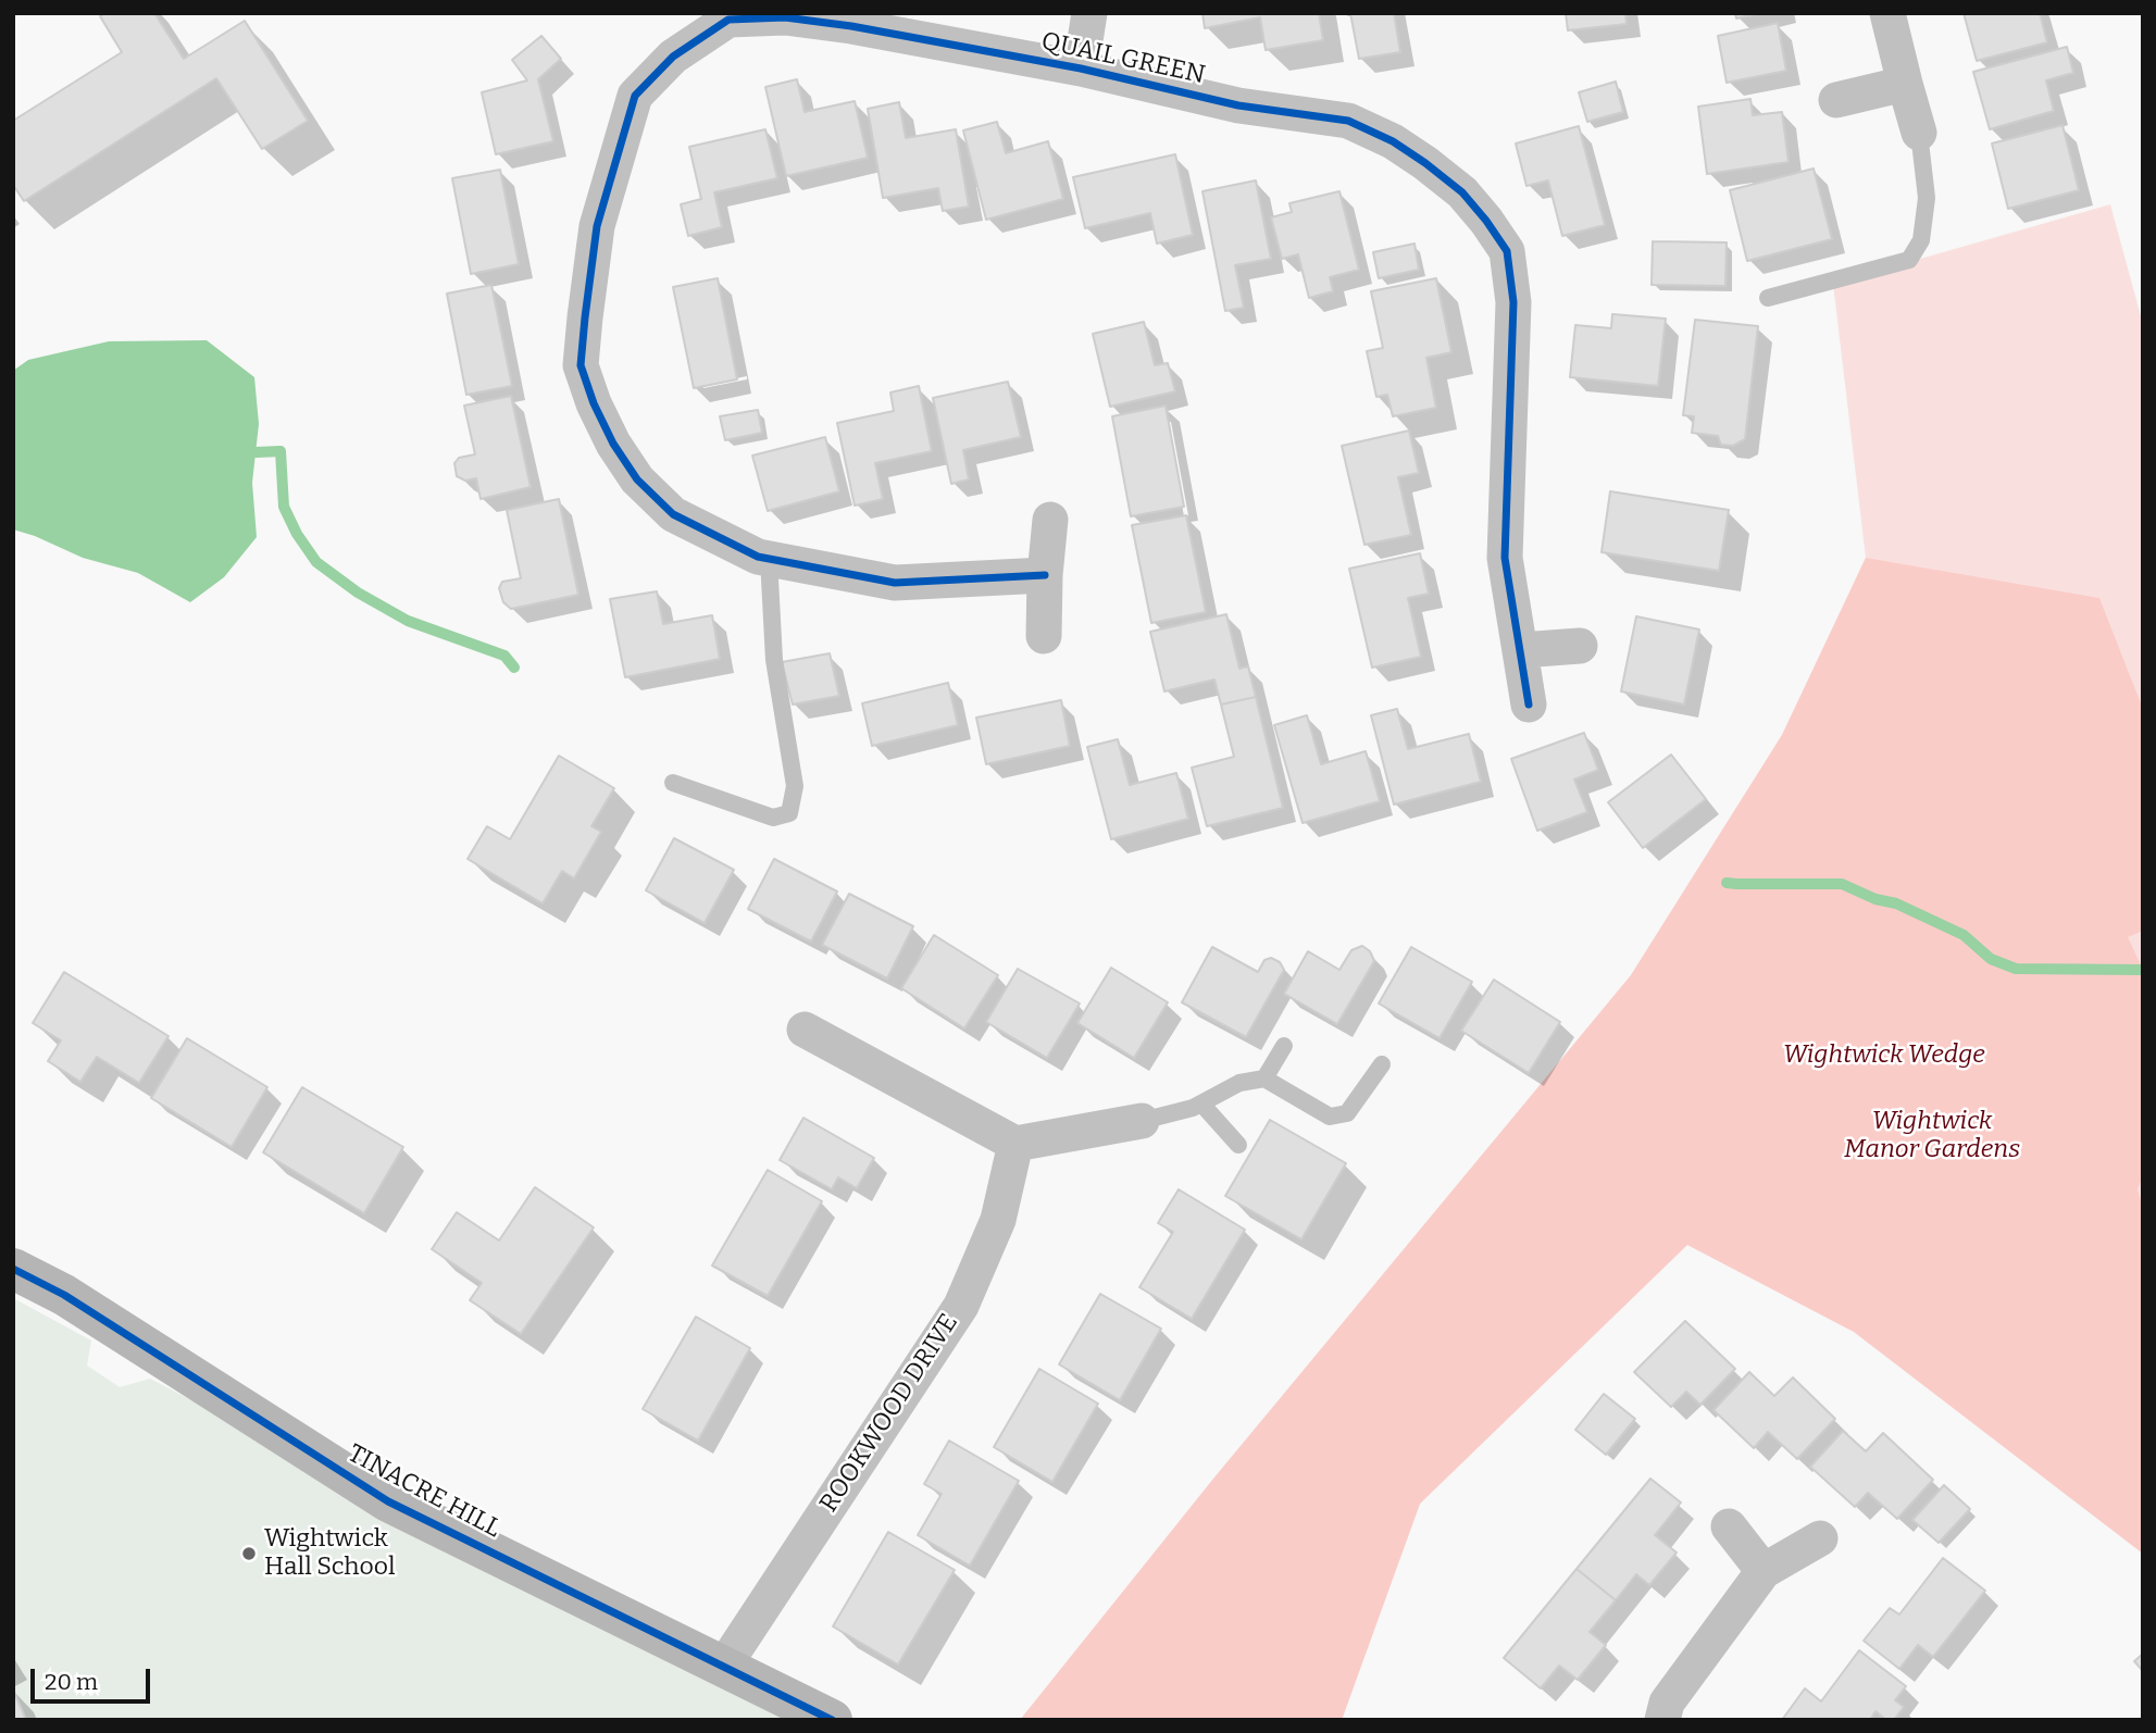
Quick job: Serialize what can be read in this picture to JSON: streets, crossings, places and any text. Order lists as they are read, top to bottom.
{
  "streets": {
    "street": ["QUAIL GREEN", "ROOKWOOD DRIVE", "TINACRE HILL"]
  },
  "crossings": [
    ["ROOKWOOD DRIVE", "TINACRE HILL"]
  ],
  "parks": ["Wightwick Wedge", "Wightwick Manor Gardens"],
  "places": ["Wightwick Hall School"],
  "scale_bar": "20 m"
}
